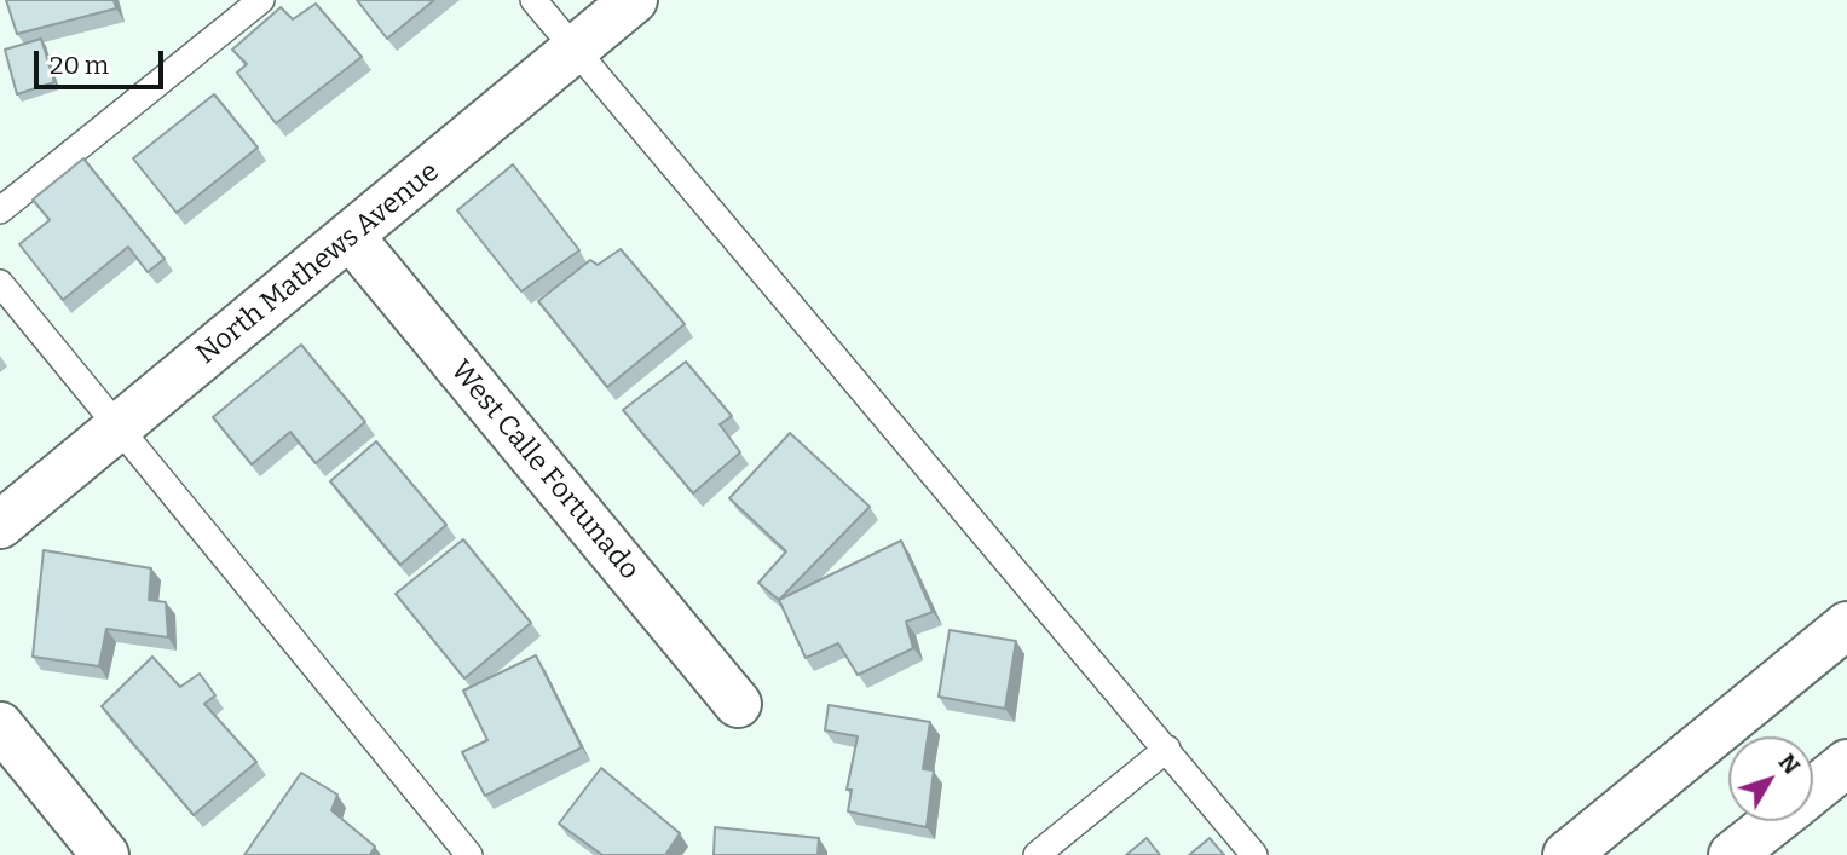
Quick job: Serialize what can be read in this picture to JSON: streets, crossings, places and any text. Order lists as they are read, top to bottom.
{
  "streets": {
    "street": ["North Mathews Avenue", "West Calle Fortunado"]
  },
  "crossings": [
    ["North Mathews Avenue", "West Calle Fortunado"]
  ],
  "scale_bar": "20 m",
  "north": "top right"
}
